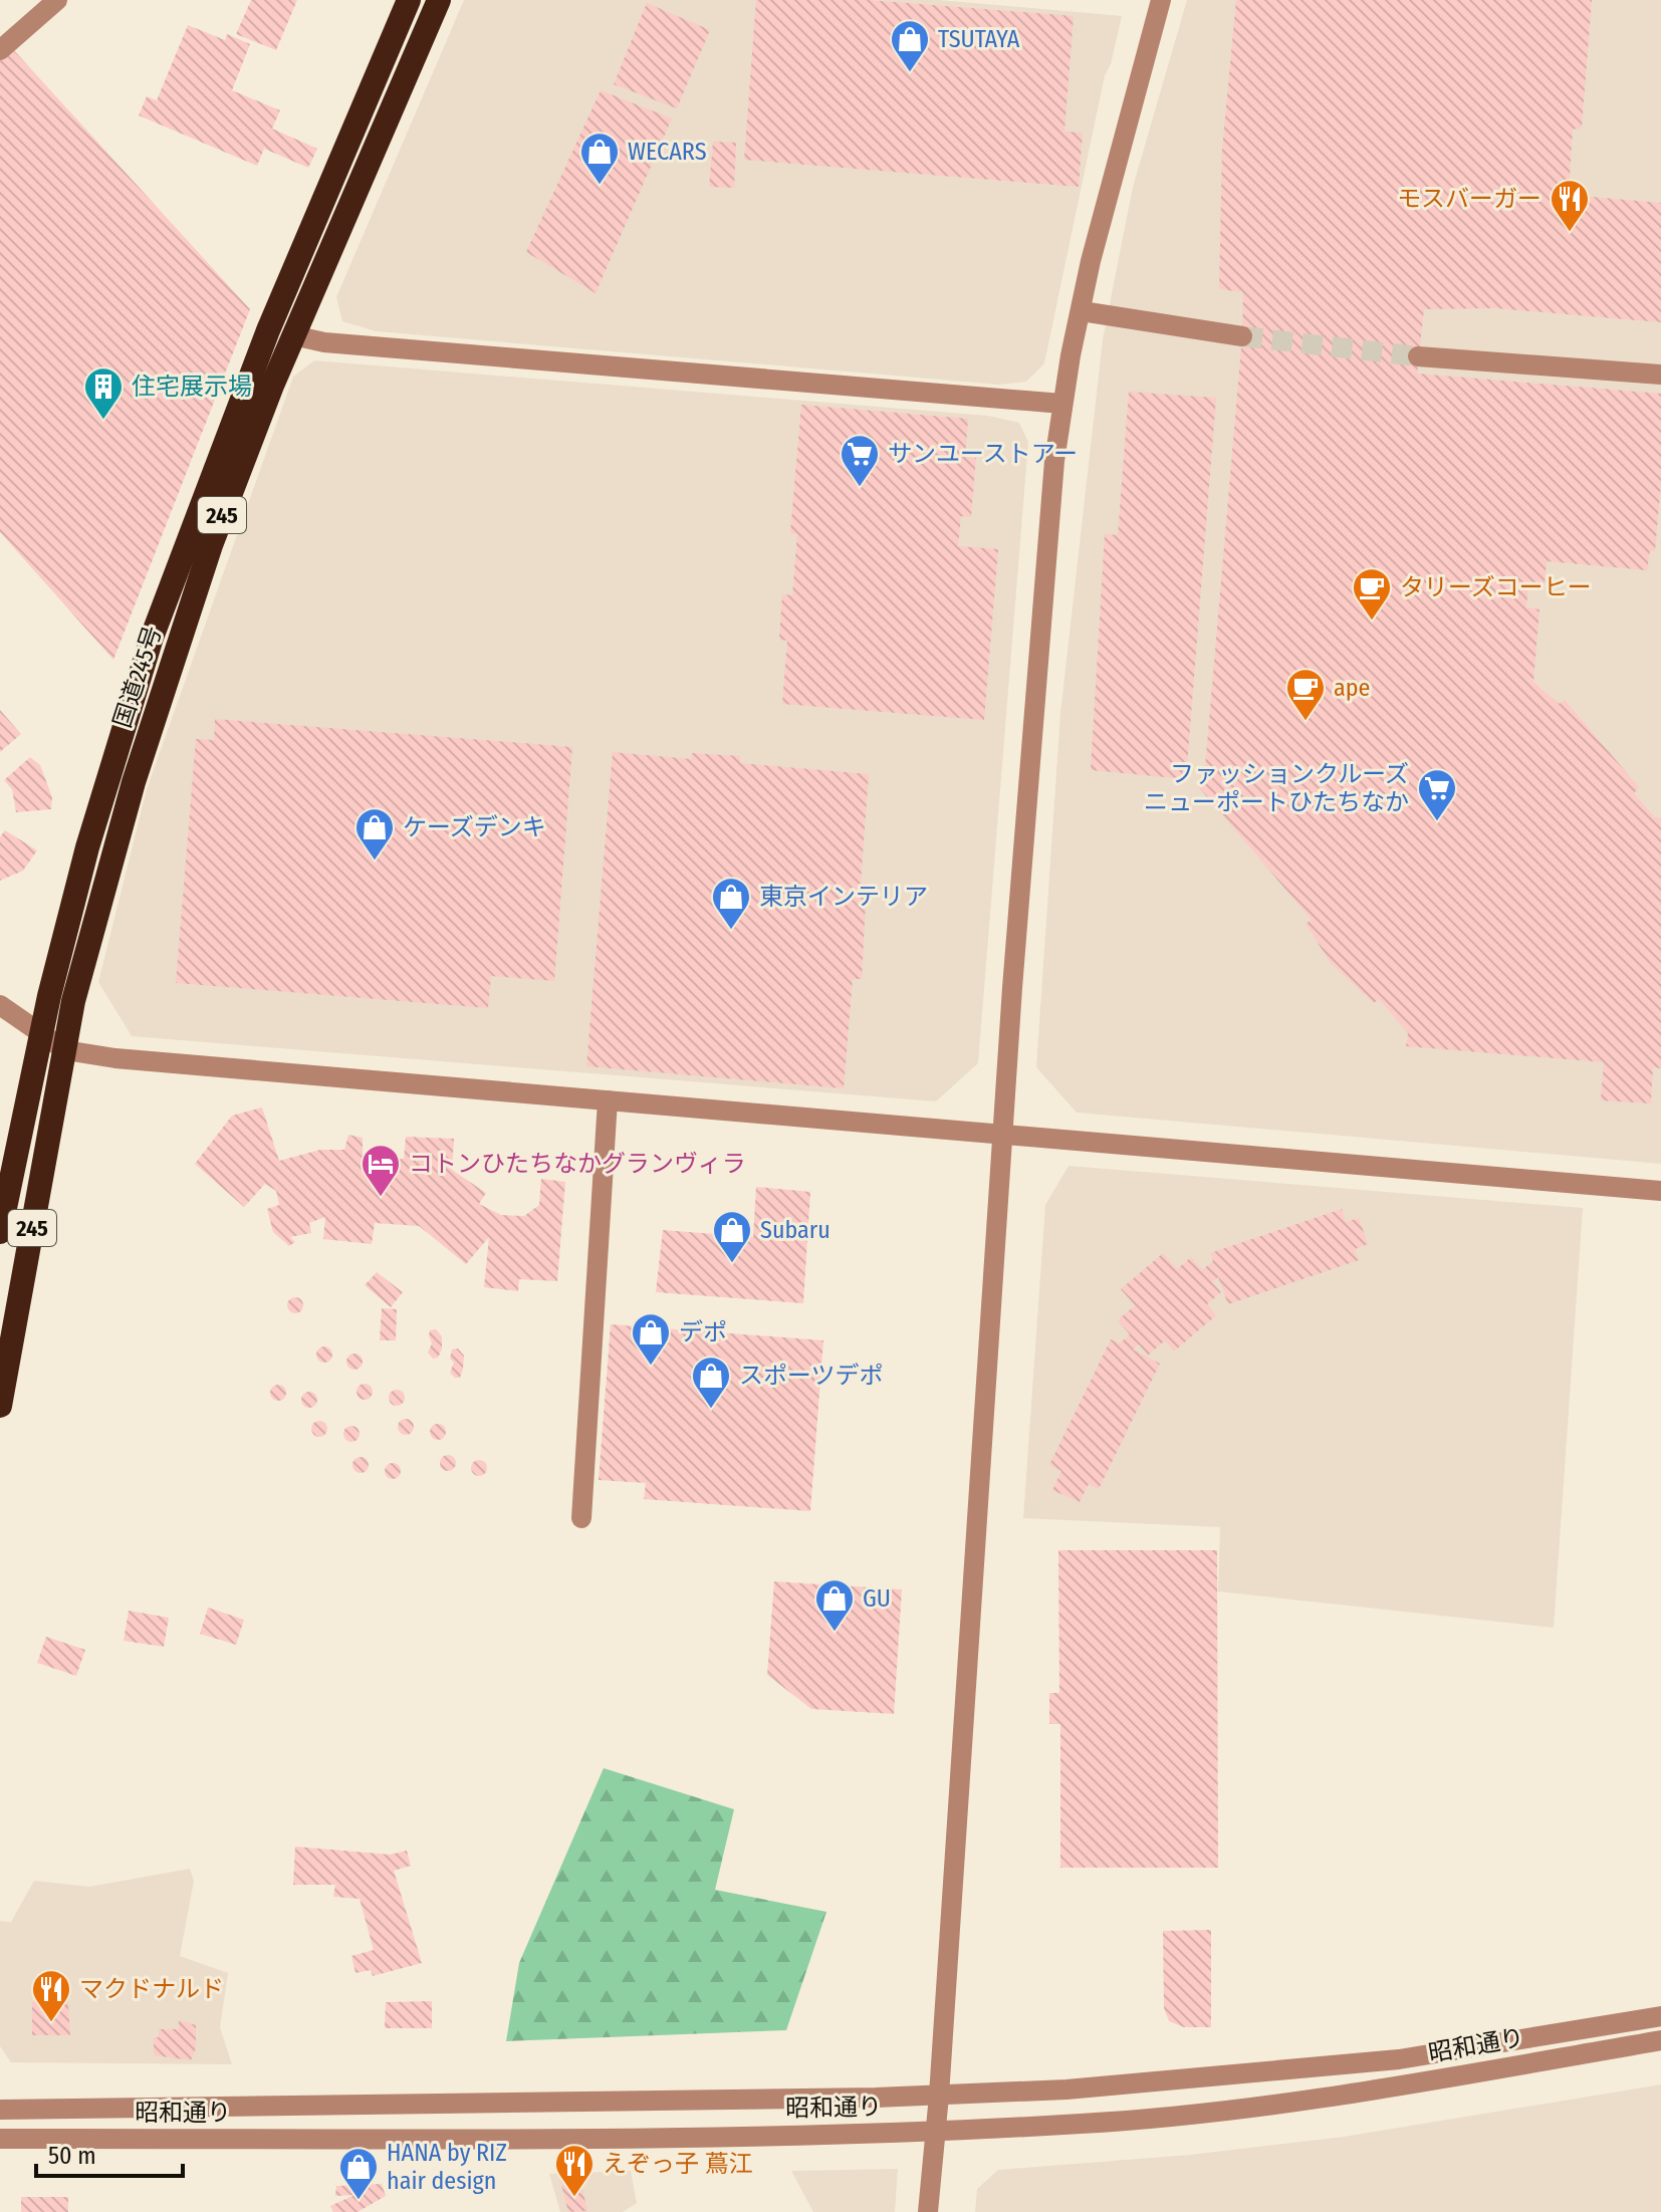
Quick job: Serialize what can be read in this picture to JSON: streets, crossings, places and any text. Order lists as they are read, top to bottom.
{
  "streets": {
    "highway": ["245", "国道245号"],
    "street": ["昭和通り"]
  },
  "places": {
    "shop": [
      "TSUTAYA",
      "WECARS",
      "ケーズデンキ",
      "東京インテリア",
      "Subaru",
      "デポ",
      "スポーツデポ",
      "GU",
      "HANA by RIZ hair design"
    ],
    "restaurant": ["モスバーガー", "マクドナルド", "えぞっ子 蔦江"],
    "building": ["住宅展示場"],
    "supermarket": ["サンユーストアー", "ファッションクルーズ ニューポートひたちなか"],
    "cafe": ["タリーズコーヒー", "ape"],
    "hotel": ["コトンひたちなかグランヴィラ"]
  },
  "scale_bar": "50 m"
}
